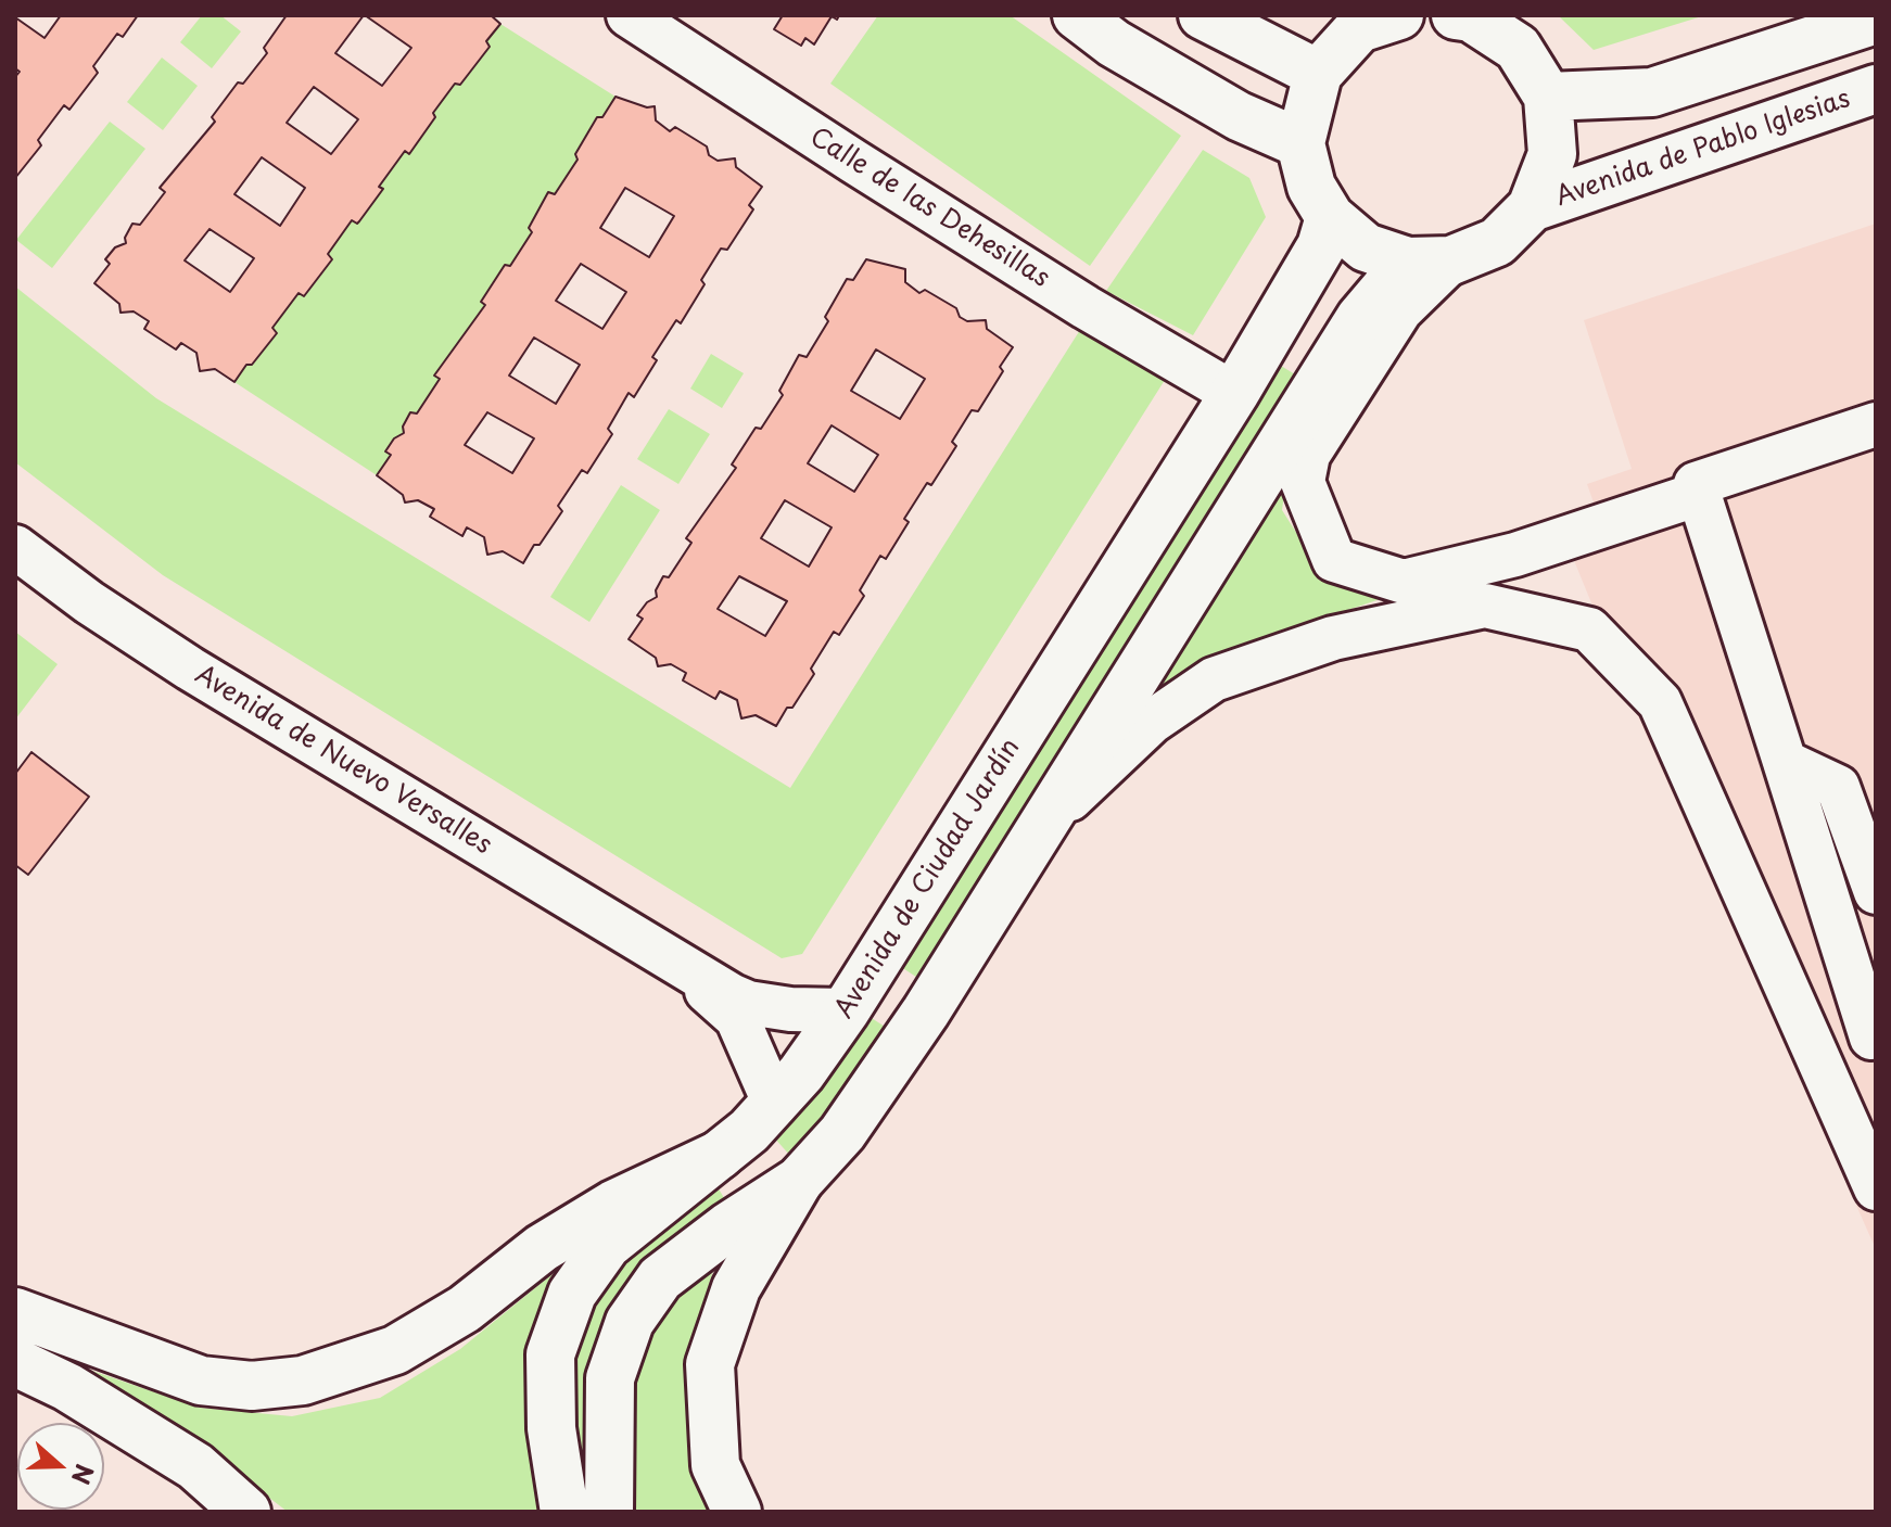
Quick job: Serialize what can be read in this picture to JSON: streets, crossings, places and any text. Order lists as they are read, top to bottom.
{
  "streets": {
    "main road": ["Avenida de Pablo Iglesias", "Avenida de Ciudad Jardín"],
    "street": ["Calle de las Dehesillas", "Avenida de Nuevo Versalles"]
  },
  "crossings": [
    ["Calle de las Dehesillas", "Avenida de Ciudad Jardín"],
    ["Avenida de Nuevo Versalles", "Avenida de Ciudad Jardín"]
  ],
  "north": "right"
}
